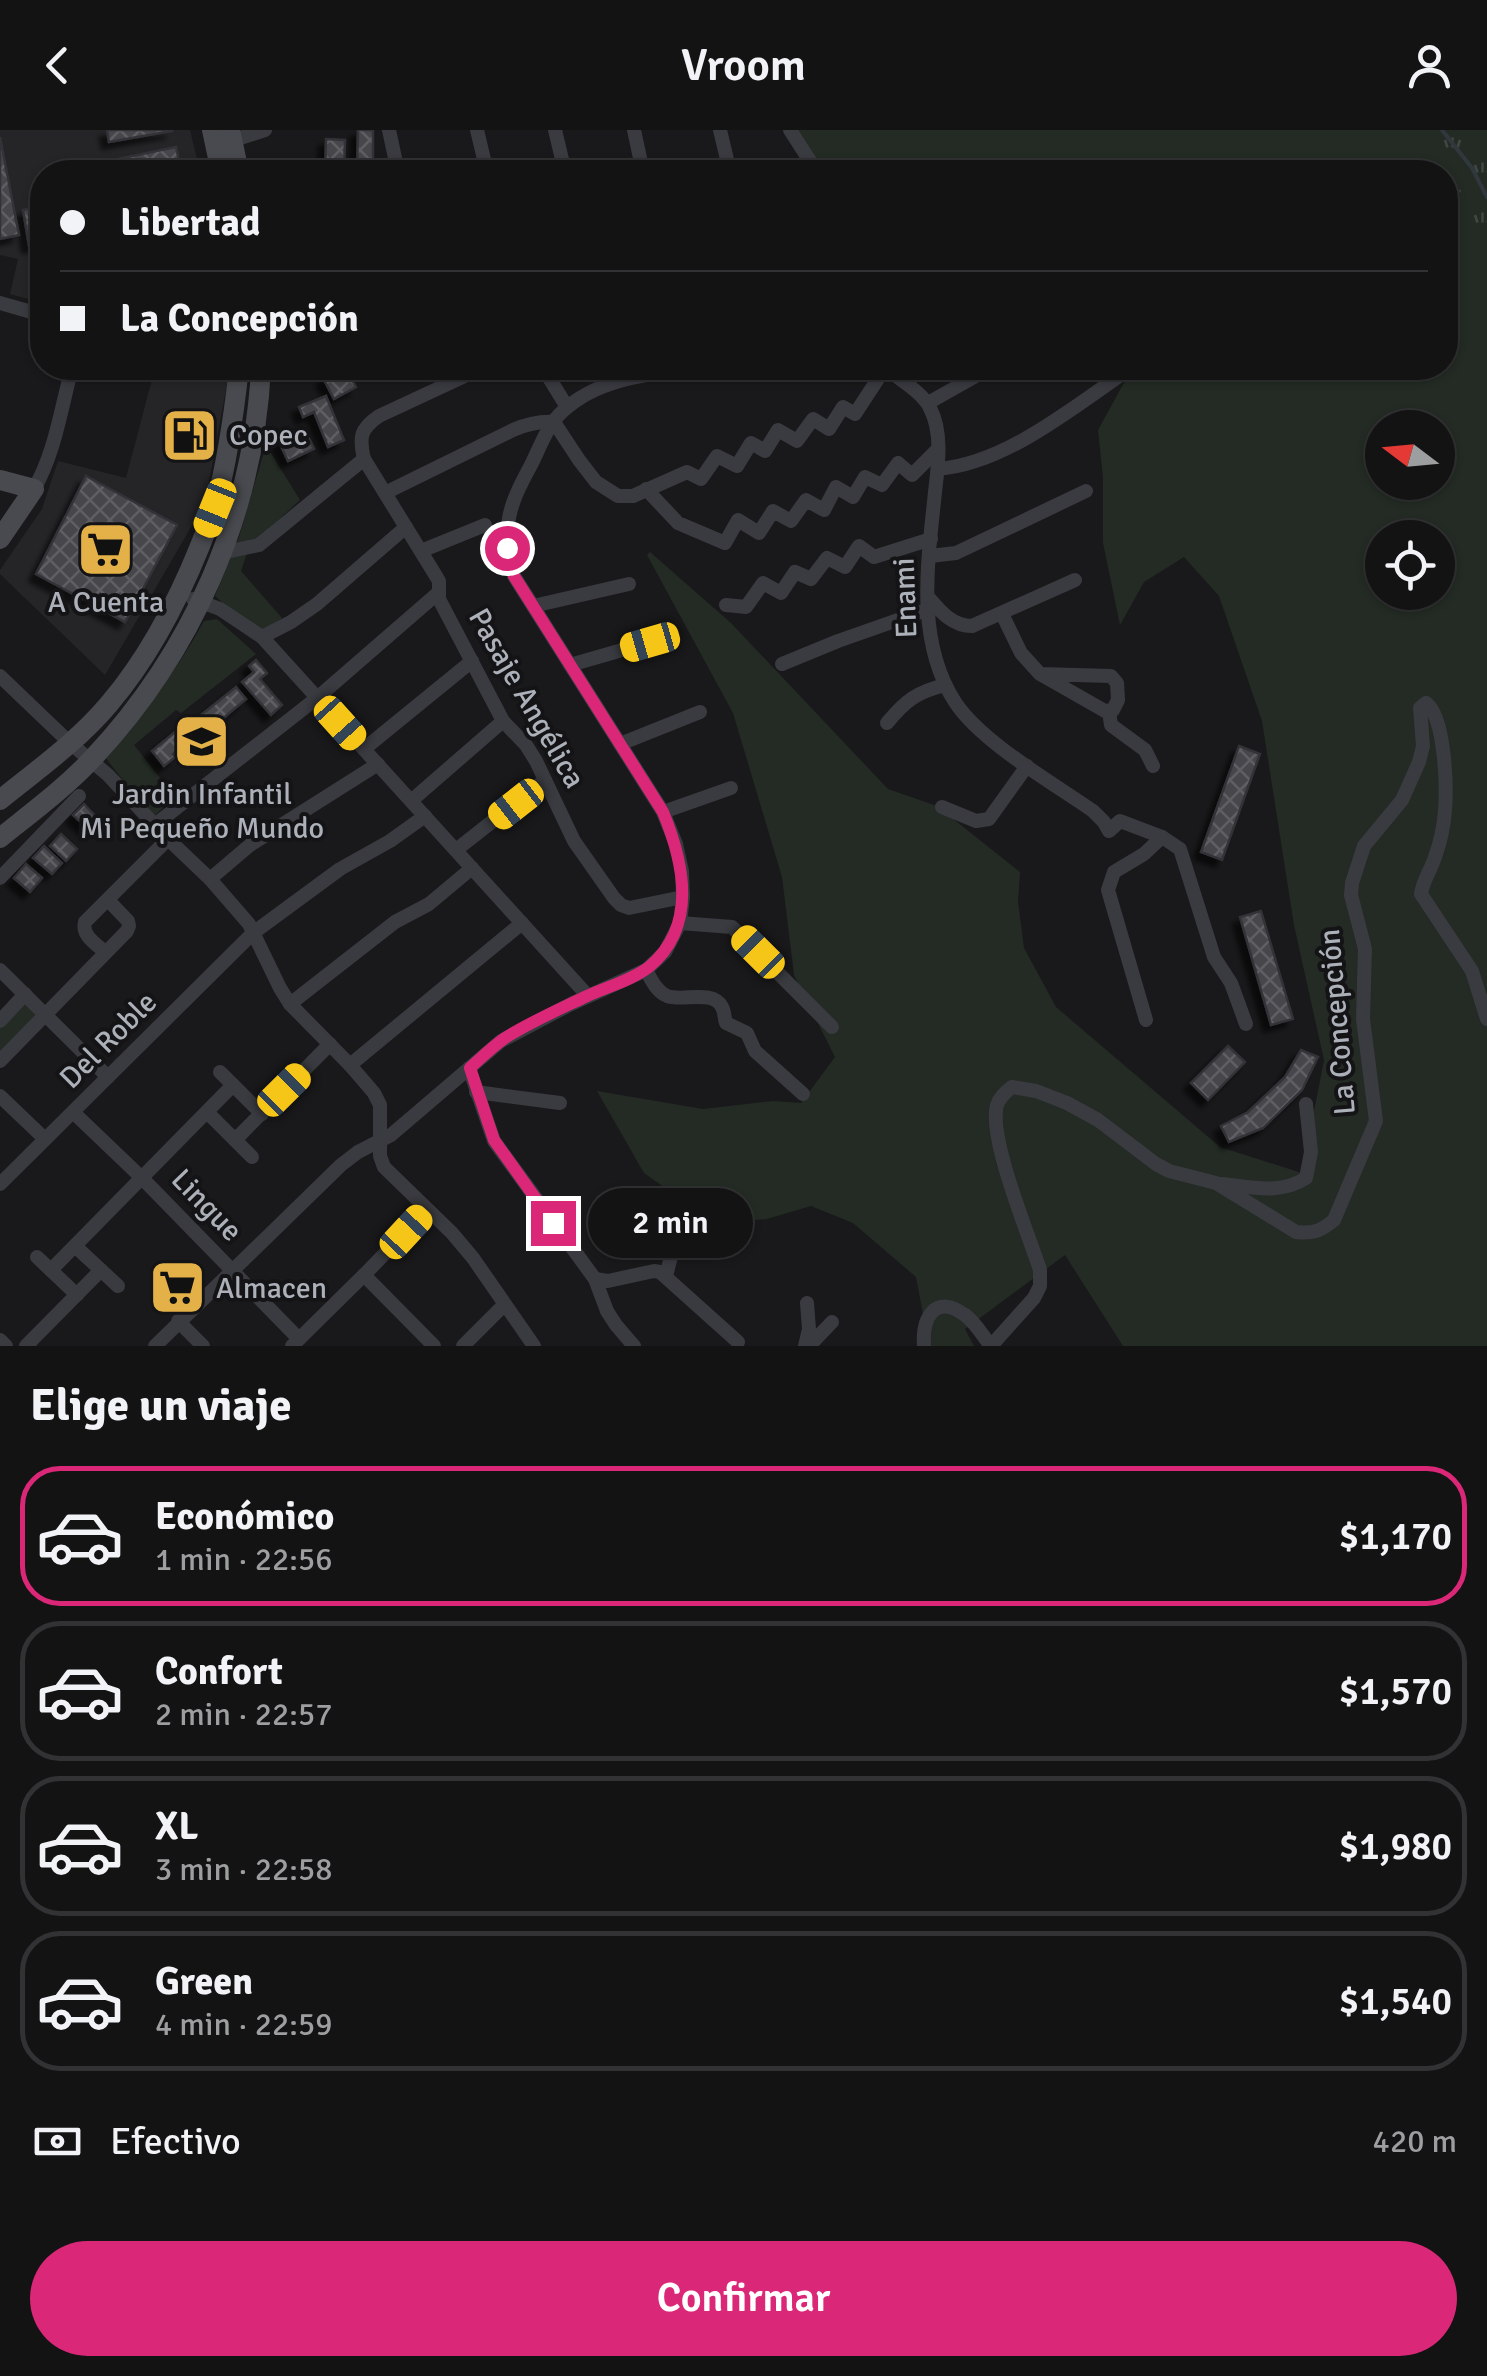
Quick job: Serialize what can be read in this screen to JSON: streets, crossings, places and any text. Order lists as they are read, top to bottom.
{
  "streets": {
    "street": [
      "Enami",
      "Pasaje Angélica",
      "La Concepción",
      "Del Roble",
      "Lingue"
    ]
  },
  "crossings": [
    ["Del Roble", "Lingue"]
  ],
  "places": {
    "fuel station": ["Copec"],
    "supermarket": ["A Cuenta", "Almacen"],
    "school or university": ["Jardin Infantil Mi Pequeño Mundo"]
  },
  "north": "left",
  "page": {
    "header": "Vroom",
    "banner": ["Libertad", "La Concepción"],
    "bubble": "2 min",
    "heading": "Elige un viaje",
    "list": [
      {
        "name": "Económico",
        "note": "1 min · 22:56",
        "value": "$1,170"
      },
      {
        "name": "Confort",
        "note": "2 min · 22:57",
        "value": "$1,570"
      },
      {
        "name": "XL",
        "note": "3 min · 22:58",
        "value": "$1,980"
      },
      {
        "name": "Green",
        "note": "4 min · 22:59",
        "value": "$1,540"
      }
    ],
    "pay": ["Efectivo", "420 m"],
    "buttons": "Confirmar"
  }
}
